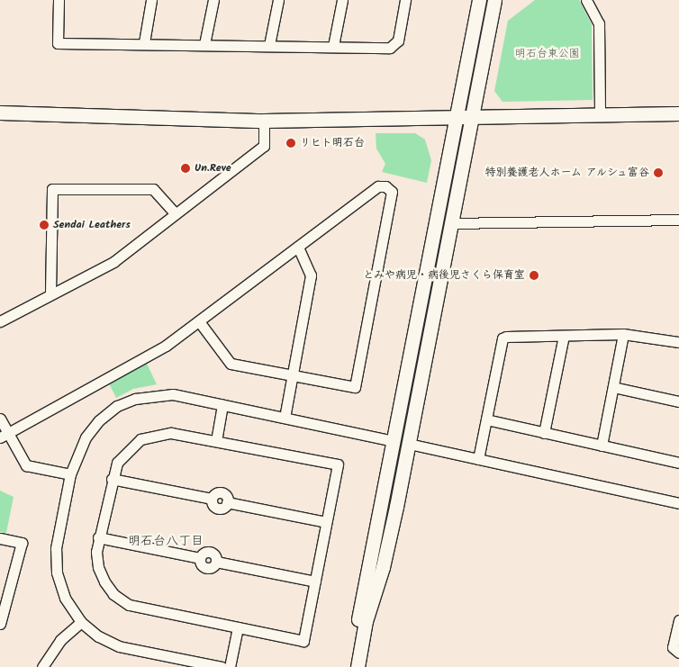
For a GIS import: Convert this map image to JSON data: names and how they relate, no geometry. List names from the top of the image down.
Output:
{
  "districts": ["明石台八丁目"],
  "parks": ["明石台東公園"],
  "places": [
    "リヒト明石台",
    "Un.Reve",
    "特別養護老人ホーム アルシュ富谷",
    "Sendai Leathers",
    "とみや病児・病後児さくら保育室"
  ]
}
